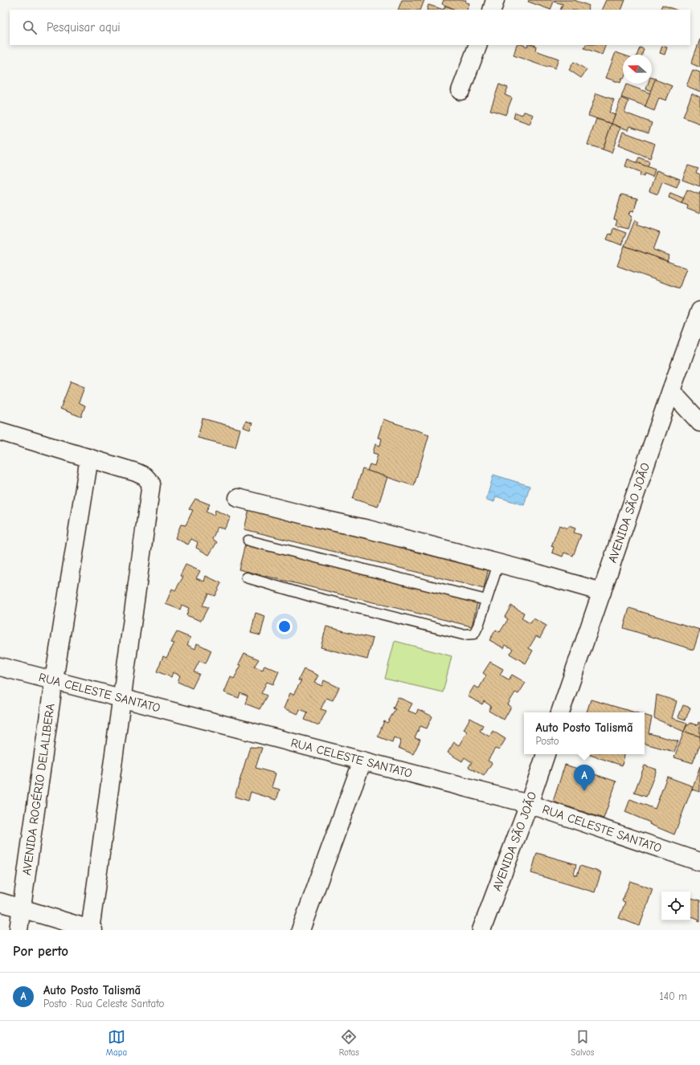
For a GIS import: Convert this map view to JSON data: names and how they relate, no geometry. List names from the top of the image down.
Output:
{
  "streets": {
    "street": ["AVENIDA SÃO JOÃO", "RUA CELESTE SANTATO", "AVENIDA ROGÉRIO DELALIBERA"]
  },
  "crossings": [
    ["AVENIDA SÃO JOÃO", "RUA CELESTE SANTATO"],
    ["RUA CELESTE SANTATO", "AVENIDA ROGÉRIO DELALIBERA"]
  ],
  "north": "left",
  "page": {
    "search": "Pesquisar aqui",
    "popup": ["Auto Posto Talismã", "Posto"],
    "pins": "A",
    "heading": "Por perto",
    "list": [
      {
        "mark": "A",
        "name": "Auto Posto Talismã",
        "note": "Posto · Rua Celeste Santato",
        "value": "140 m"
      }
    ],
    "nav": ["Mapa", "Rotas", "Salvos"]
  }
}
